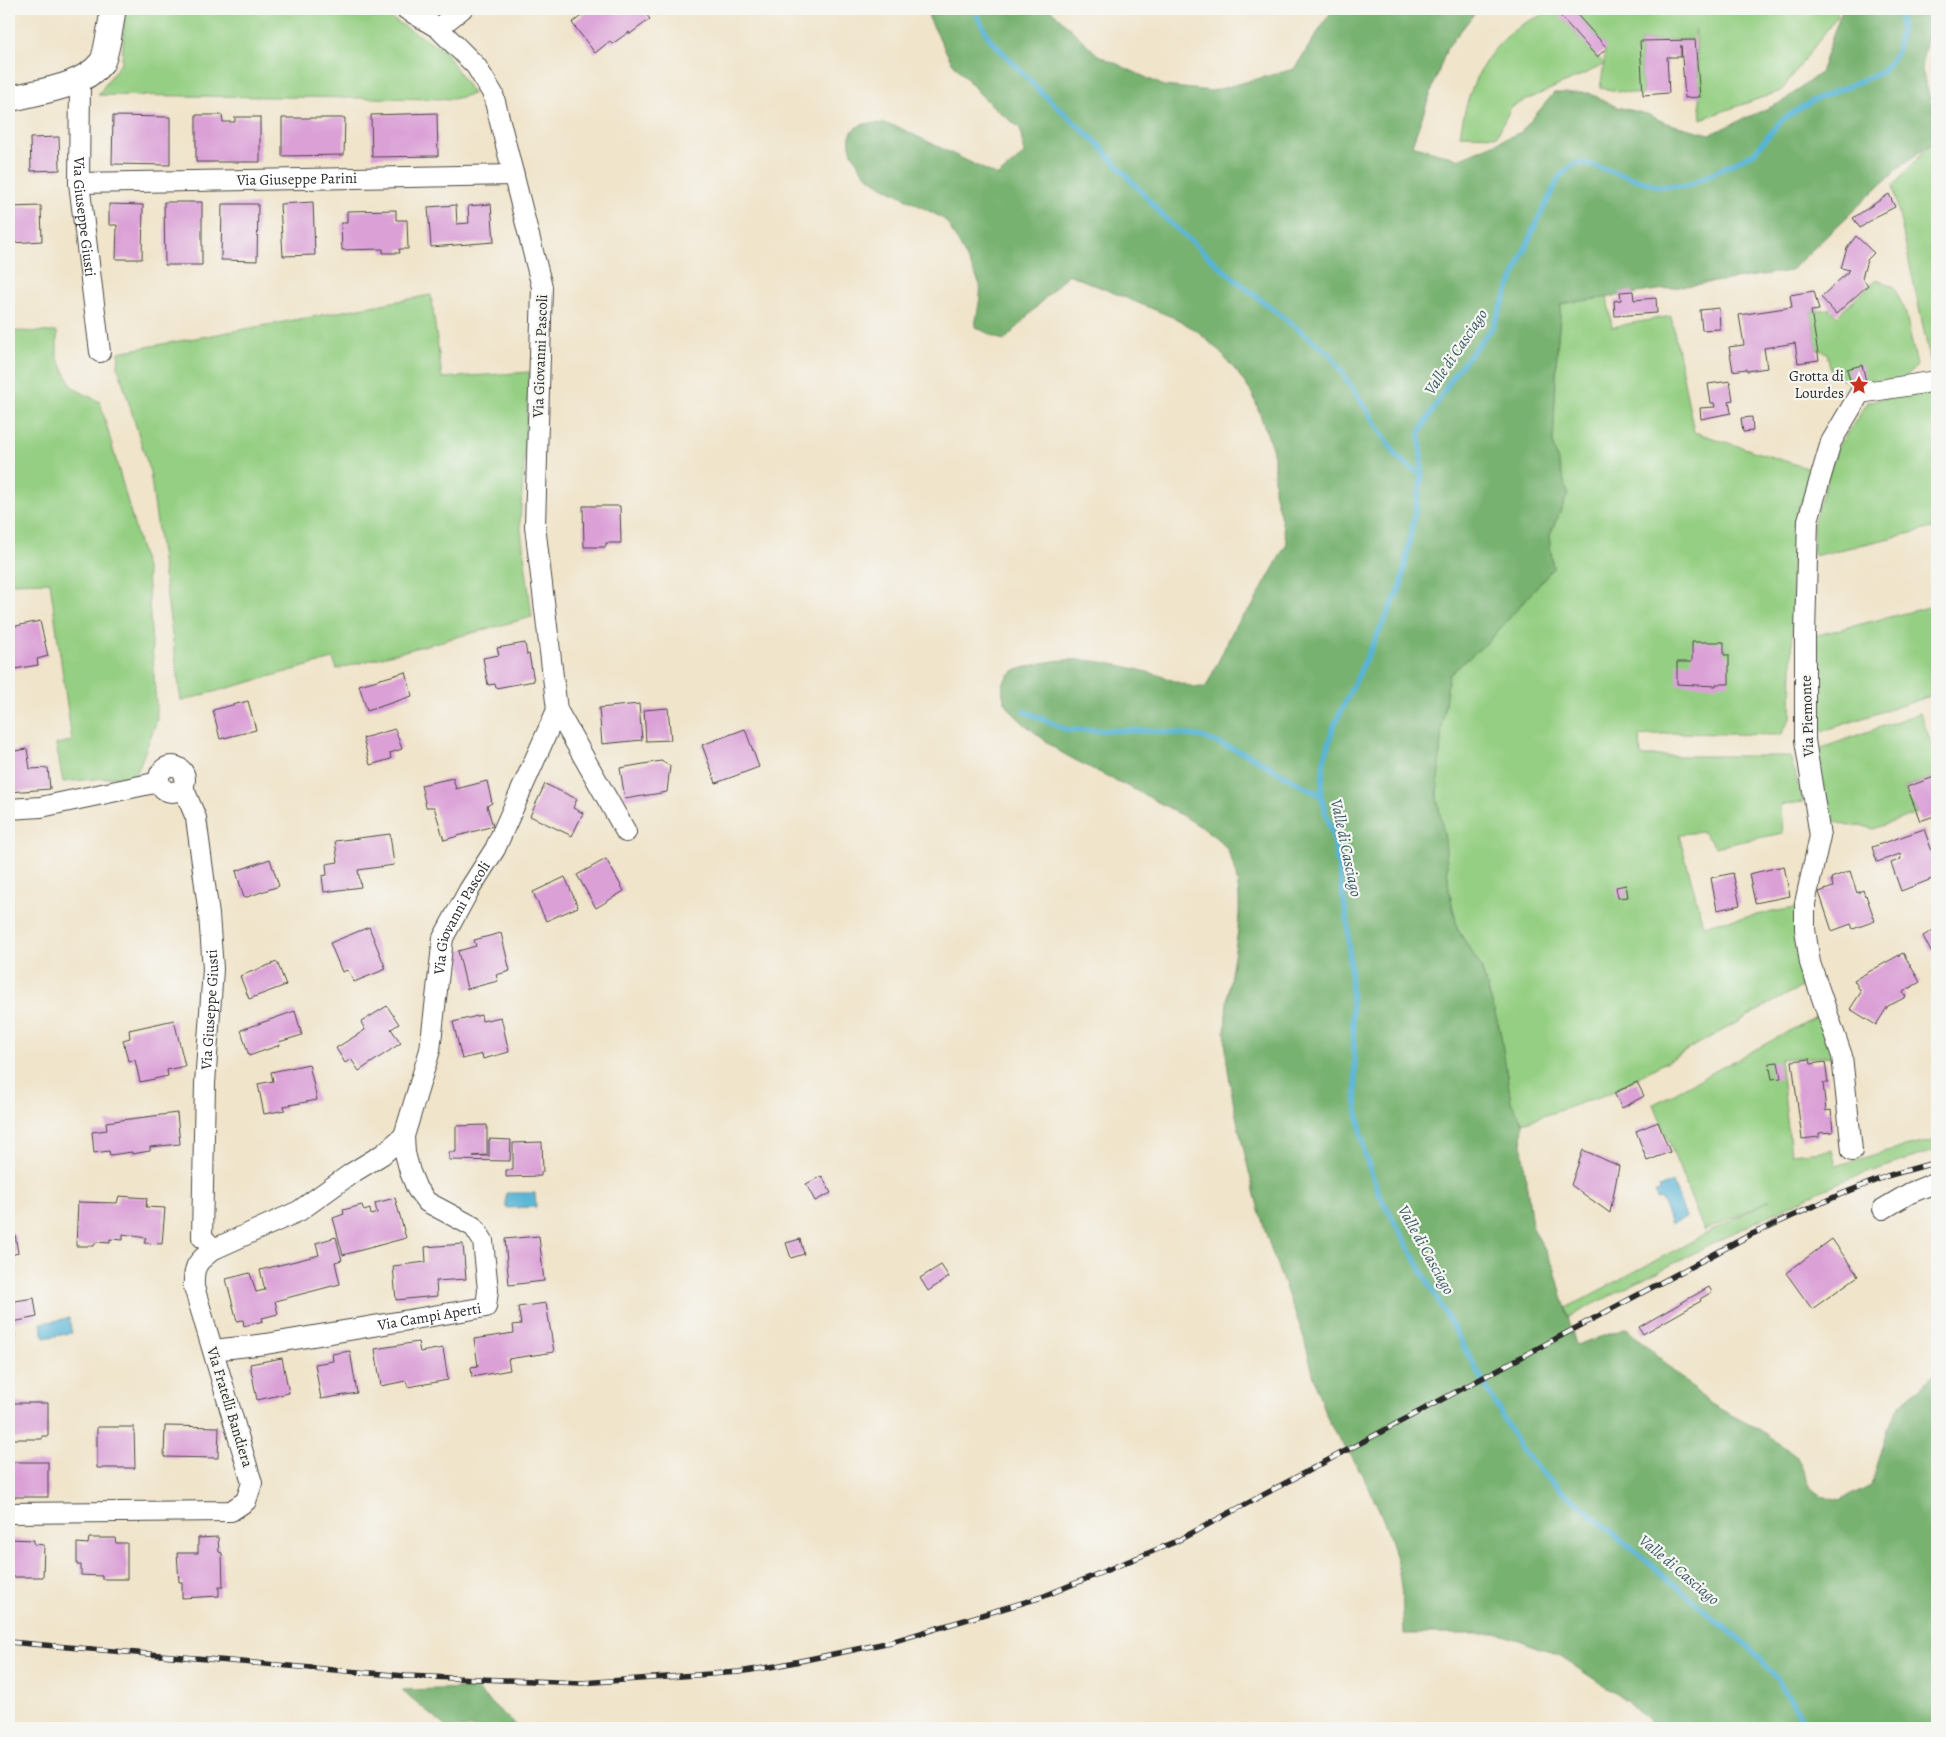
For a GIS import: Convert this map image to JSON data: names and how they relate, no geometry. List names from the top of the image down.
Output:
{
  "streets": {
    "street": [
      "Via Giuseppe Parini",
      "Via Giuseppe Giusti",
      "Via Giovanni Pascoli",
      "Via Piemonte",
      "Via Campi Aperti",
      "Via Fratelli Bandiera"
    ]
  },
  "crossings": [
    ["Via Giuseppe Parini", "Via Giuseppe Giusti"],
    ["Via Giuseppe Parini", "Via Giovanni Pascoli"],
    ["Via Giuseppe Giusti", "Via Fratelli Bandiera"],
    ["Via Giovanni Pascoli", "Via Campi Aperti"],
    ["Via Campi Aperti", "Via Fratelli Bandiera"]
  ],
  "water": ["Valle di Casciago"],
  "places": {
    "place": ["Grotta di Lourdes"]
  }
}
